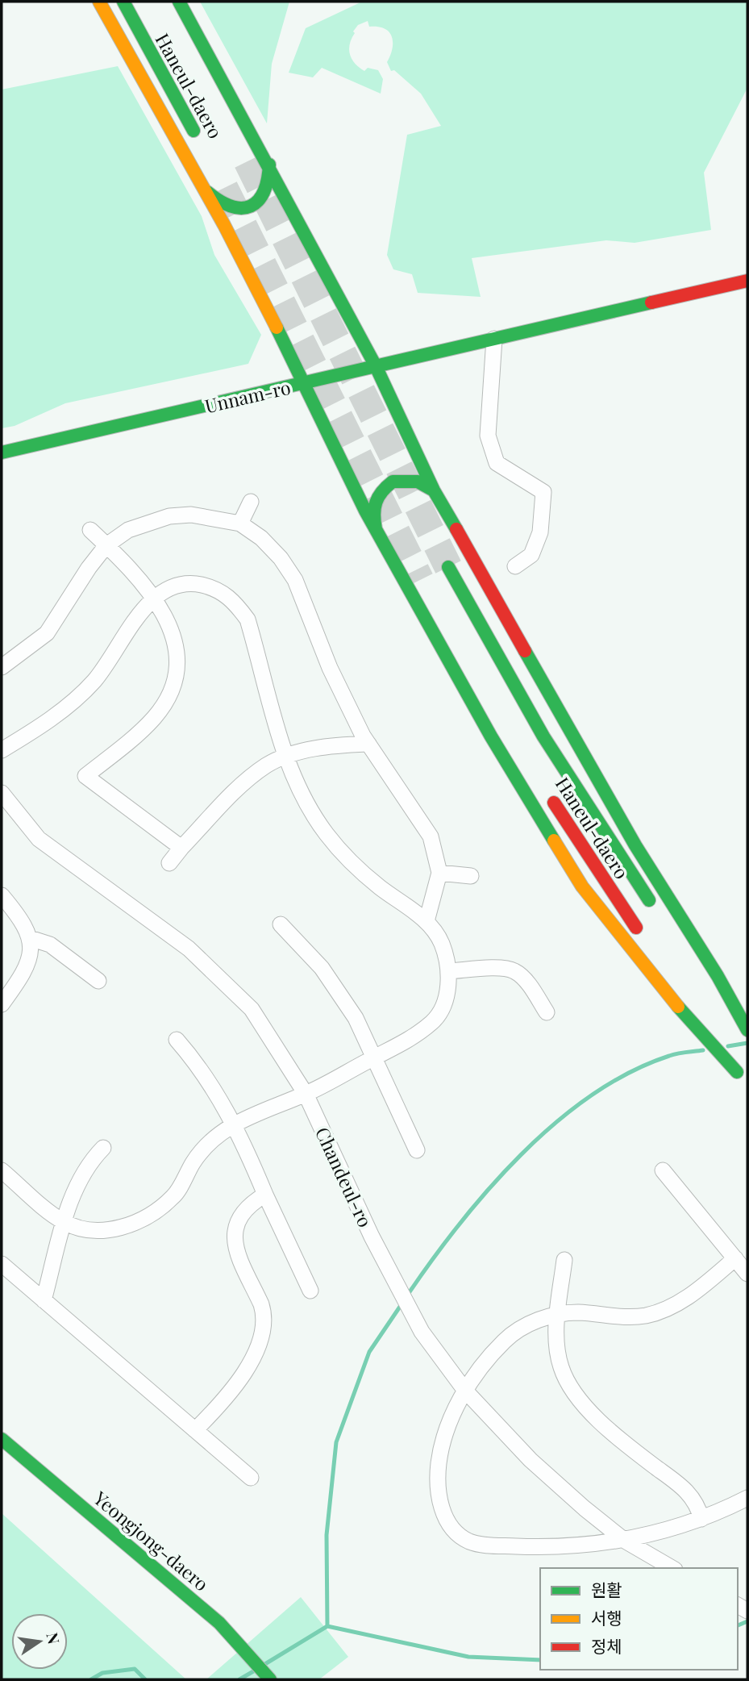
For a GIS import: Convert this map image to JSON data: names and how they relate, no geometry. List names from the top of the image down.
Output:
{
  "streets": {
    "main road": ["Haneul-daero", "Unnam-ro", "Yeongjong-daero"],
    "street": ["Chandeul-ro"]
  },
  "legend": ["원활", "서행", "정체"],
  "north": "right"
}
